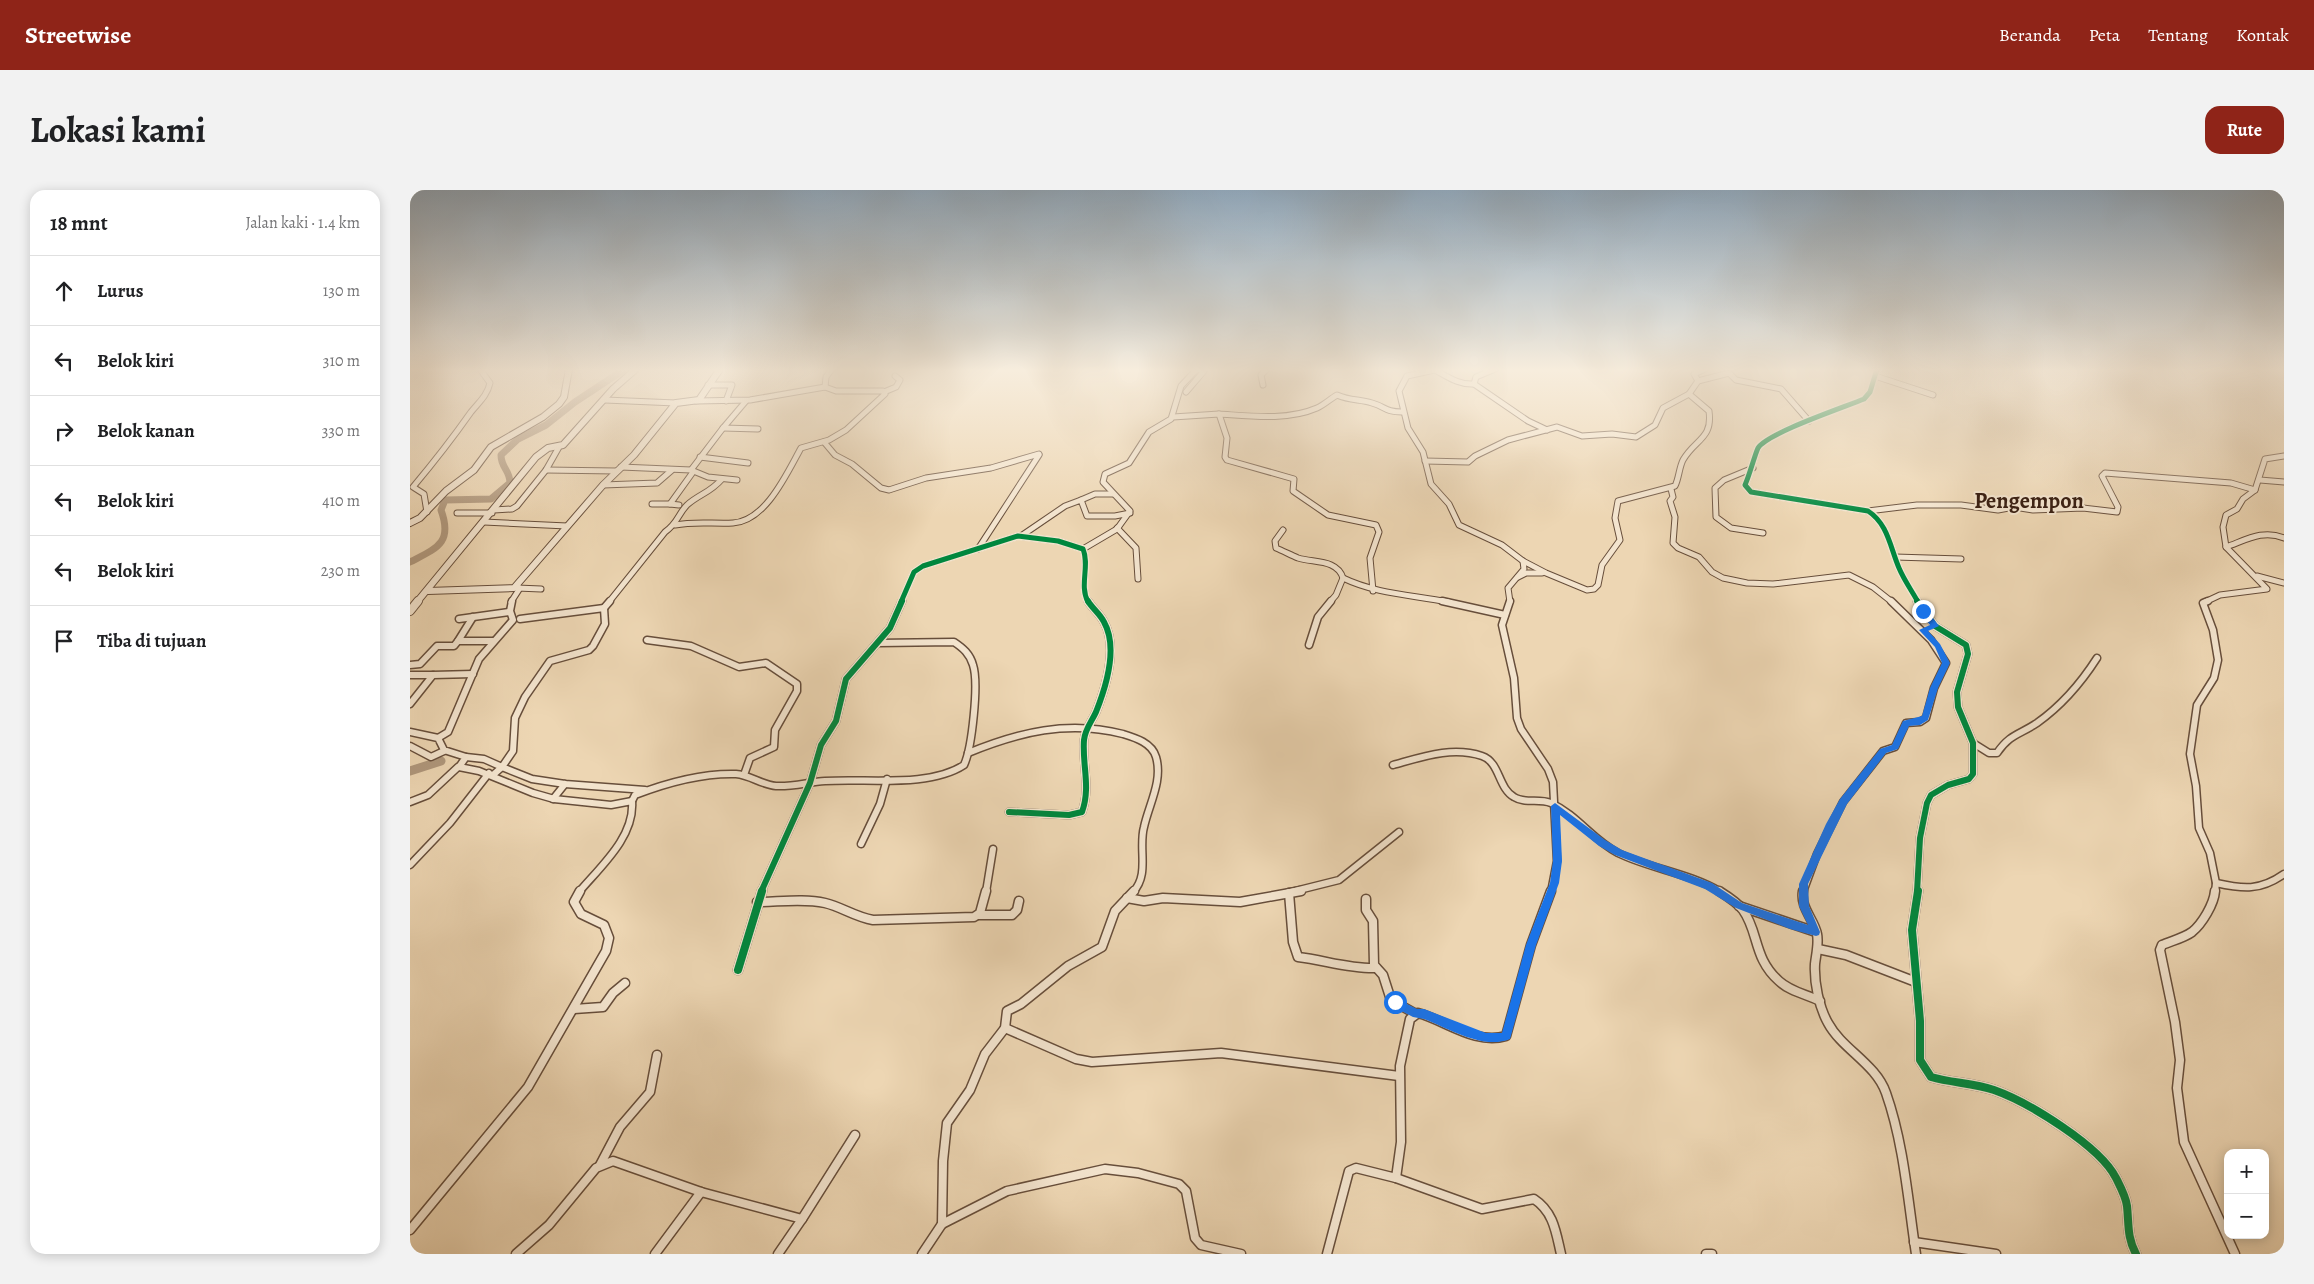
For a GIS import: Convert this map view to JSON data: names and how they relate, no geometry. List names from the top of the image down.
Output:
{
  "districts": ["Pengempon"],
  "page": {
    "header": "Streetwise",
    "nav": [
      "Beranda",
      "Peta",
      "Tentang",
      "Kontak"
    ],
    "title": "Lokasi kami",
    "buttons": "Rute",
    "heading": ["18 mnt", "Jalan kaki · 1.4 km"],
    "list": [
      ["Lurus", "130 m"],
      ["Belok kiri", "310 m"],
      ["Belok kanan", "330 m"],
      ["Belok kiri", "410 m"],
      ["Belok kiri", "230 m"],
      "Tiba di tujuan"
    ],
    "map_buttons": ["+", "−"]
  }
}
